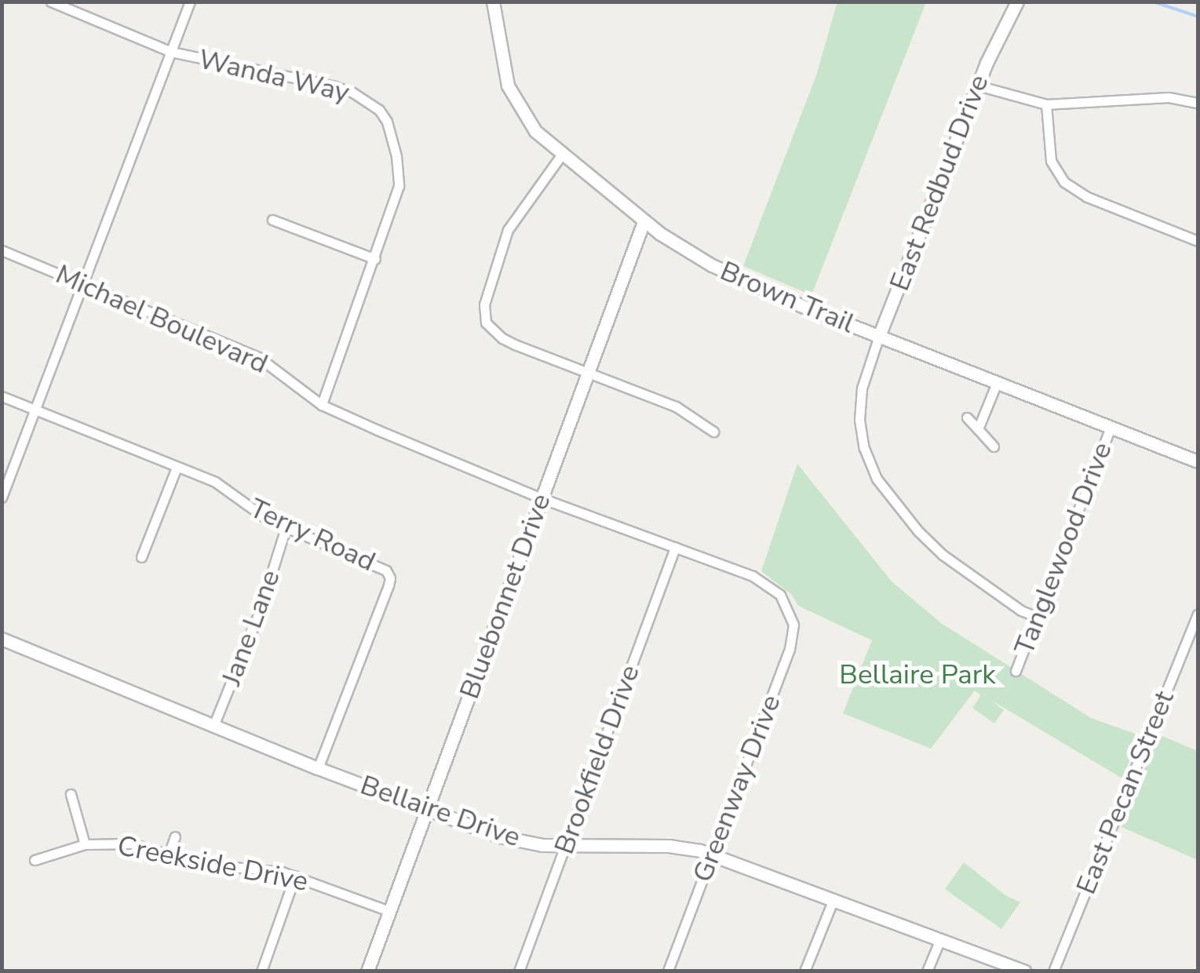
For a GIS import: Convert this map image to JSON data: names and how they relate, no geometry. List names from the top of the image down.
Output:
{
  "streets": {
    "street": [
      "Wanda Way",
      "East Redbud Drive",
      "Brown Trail",
      "Michael Boulevard",
      "Terry Road",
      "Tanglewood Drive",
      "Bluebonnet Drive",
      "Jane Lane",
      "Brookfield Drive",
      "Greenway Drive",
      "East Pecan Street",
      "Bellaire Drive",
      "Creekside Drive"
    ]
  },
  "crossings": [
    ["Wanda Way", "Michael Boulevard"],
    ["East Redbud Drive", "Brown Trail"],
    ["East Redbud Drive", "Tanglewood Drive"],
    ["Brown Trail", "Tanglewood Drive"],
    ["Brown Trail", "Bluebonnet Drive"],
    ["Michael Boulevard", "Bluebonnet Drive"],
    ["Michael Boulevard", "Brookfield Drive"],
    ["Michael Boulevard", "Greenway Drive"],
    ["Terry Road", "Jane Lane"],
    ["Terry Road", "Bellaire Drive"],
    ["Bluebonnet Drive", "Bellaire Drive"],
    ["Bluebonnet Drive", "Creekside Drive"],
    ["Jane Lane", "Bellaire Drive"],
    ["Brookfield Drive", "Bellaire Drive"],
    ["Greenway Drive", "Bellaire Drive"]
  ],
  "parks": ["Bellaire Park"]
}
